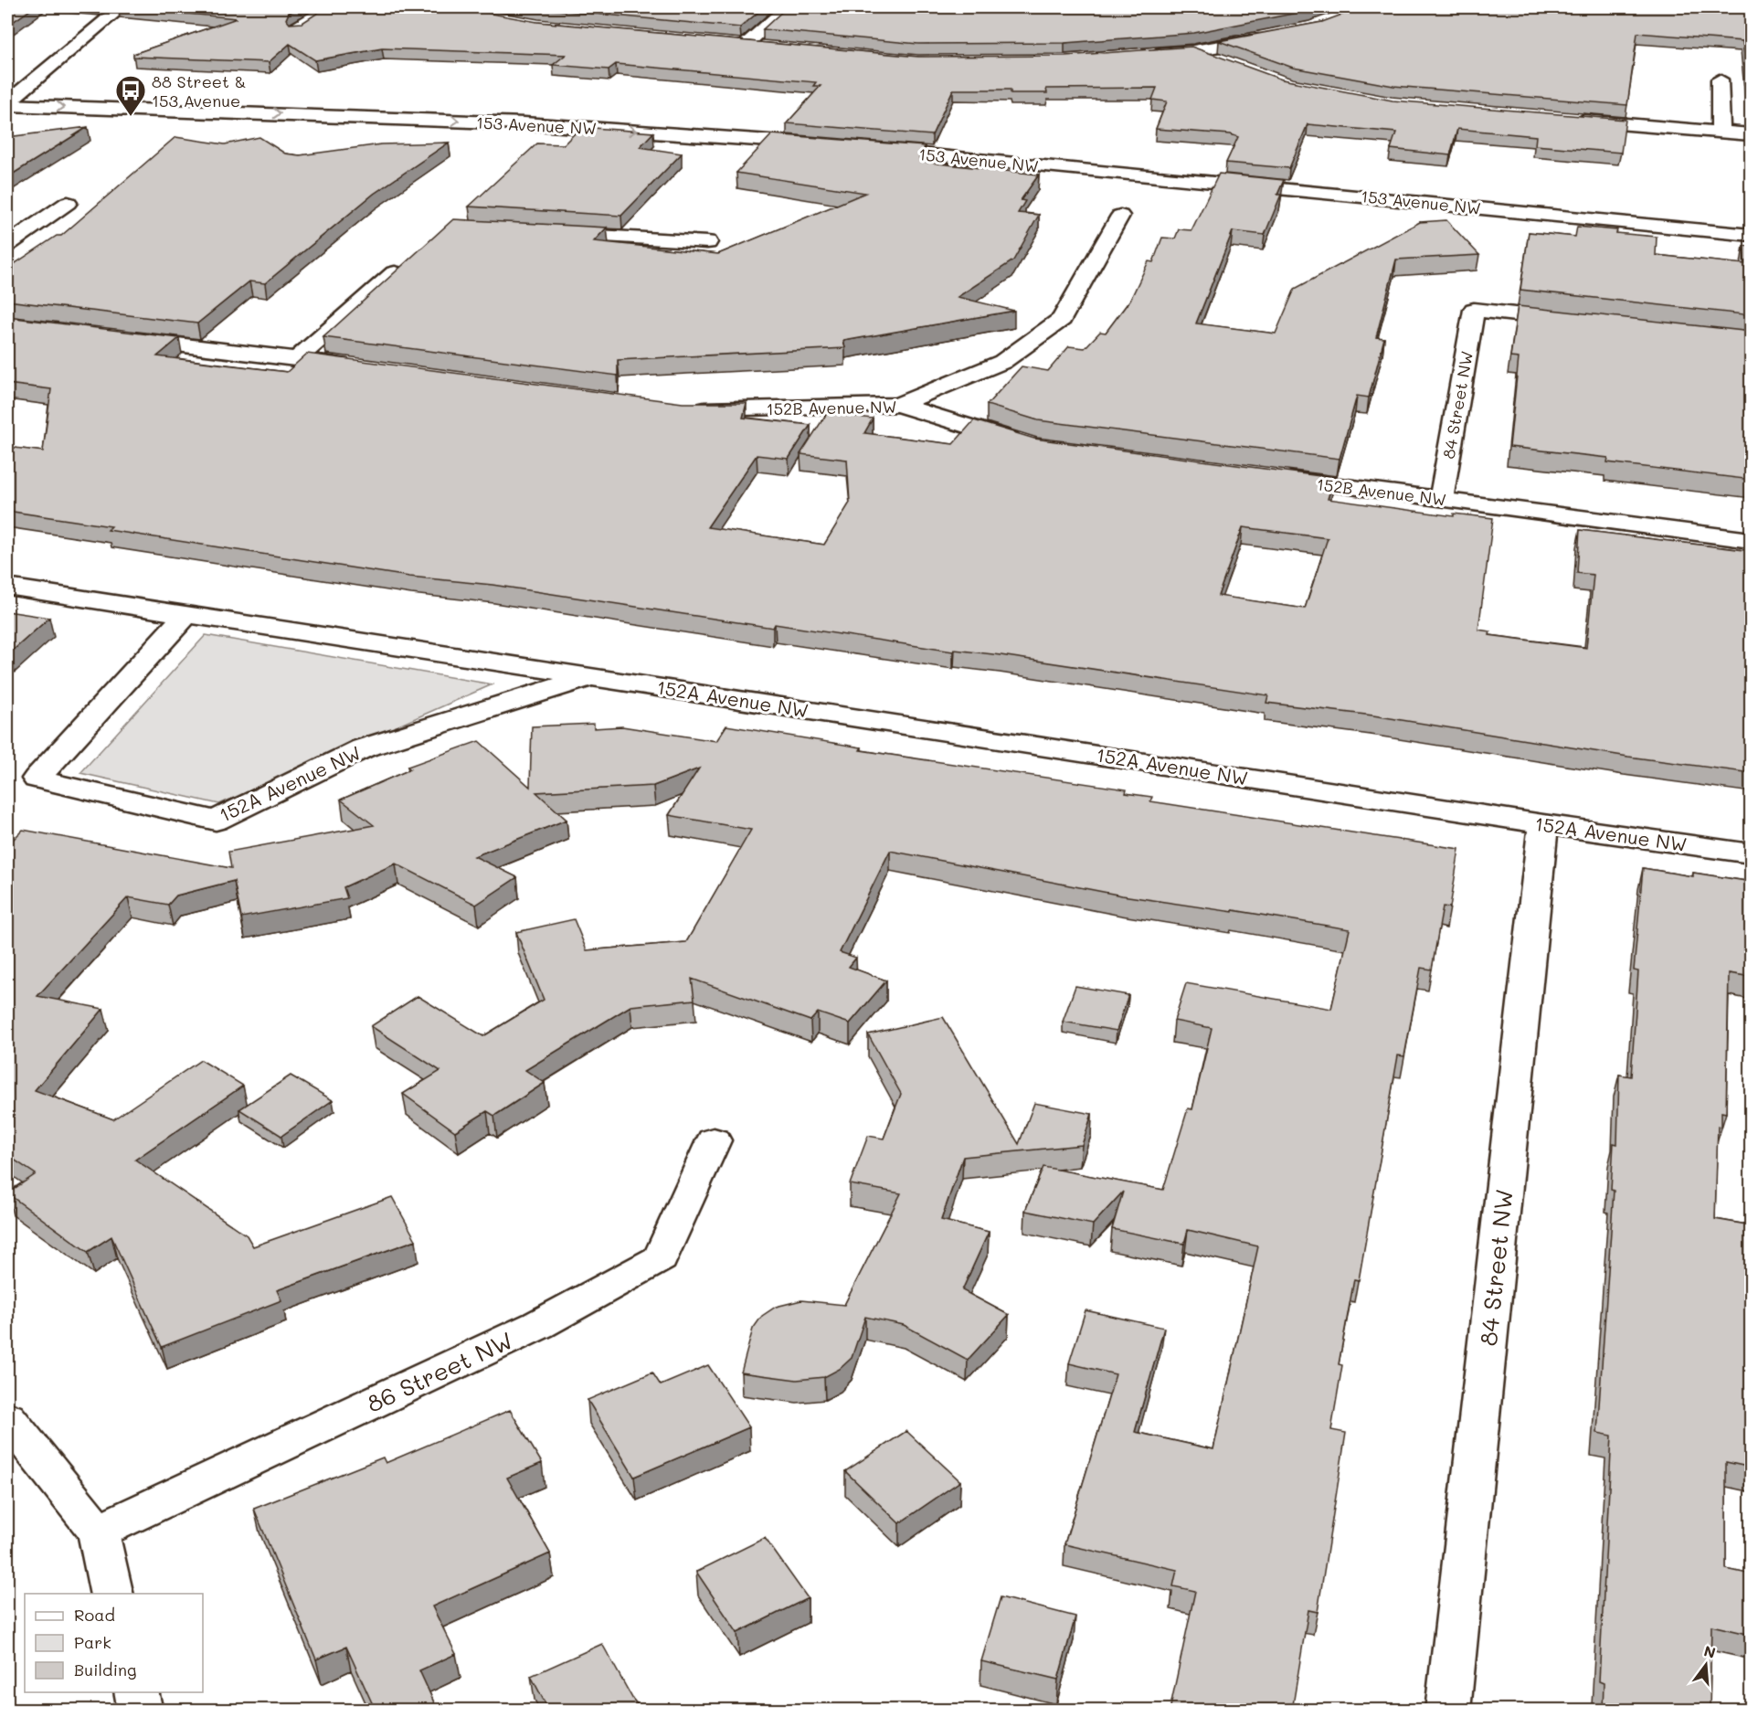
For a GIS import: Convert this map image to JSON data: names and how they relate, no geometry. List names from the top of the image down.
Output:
{
  "streets": {
    "street": [
      "153 Avenue NW",
      "84 Street NW",
      "152B Avenue NW",
      "152A Avenue NW",
      "86 Street NW"
    ]
  },
  "crossings": [
    ["84 Street NW", "152B Avenue NW"],
    ["84 Street NW", "152A Avenue NW"]
  ],
  "places": {
    "bus stop": ["88 Street & 153 Avenue"]
  },
  "legend": ["Road", "Park", "Building"],
  "north": "top"
}
